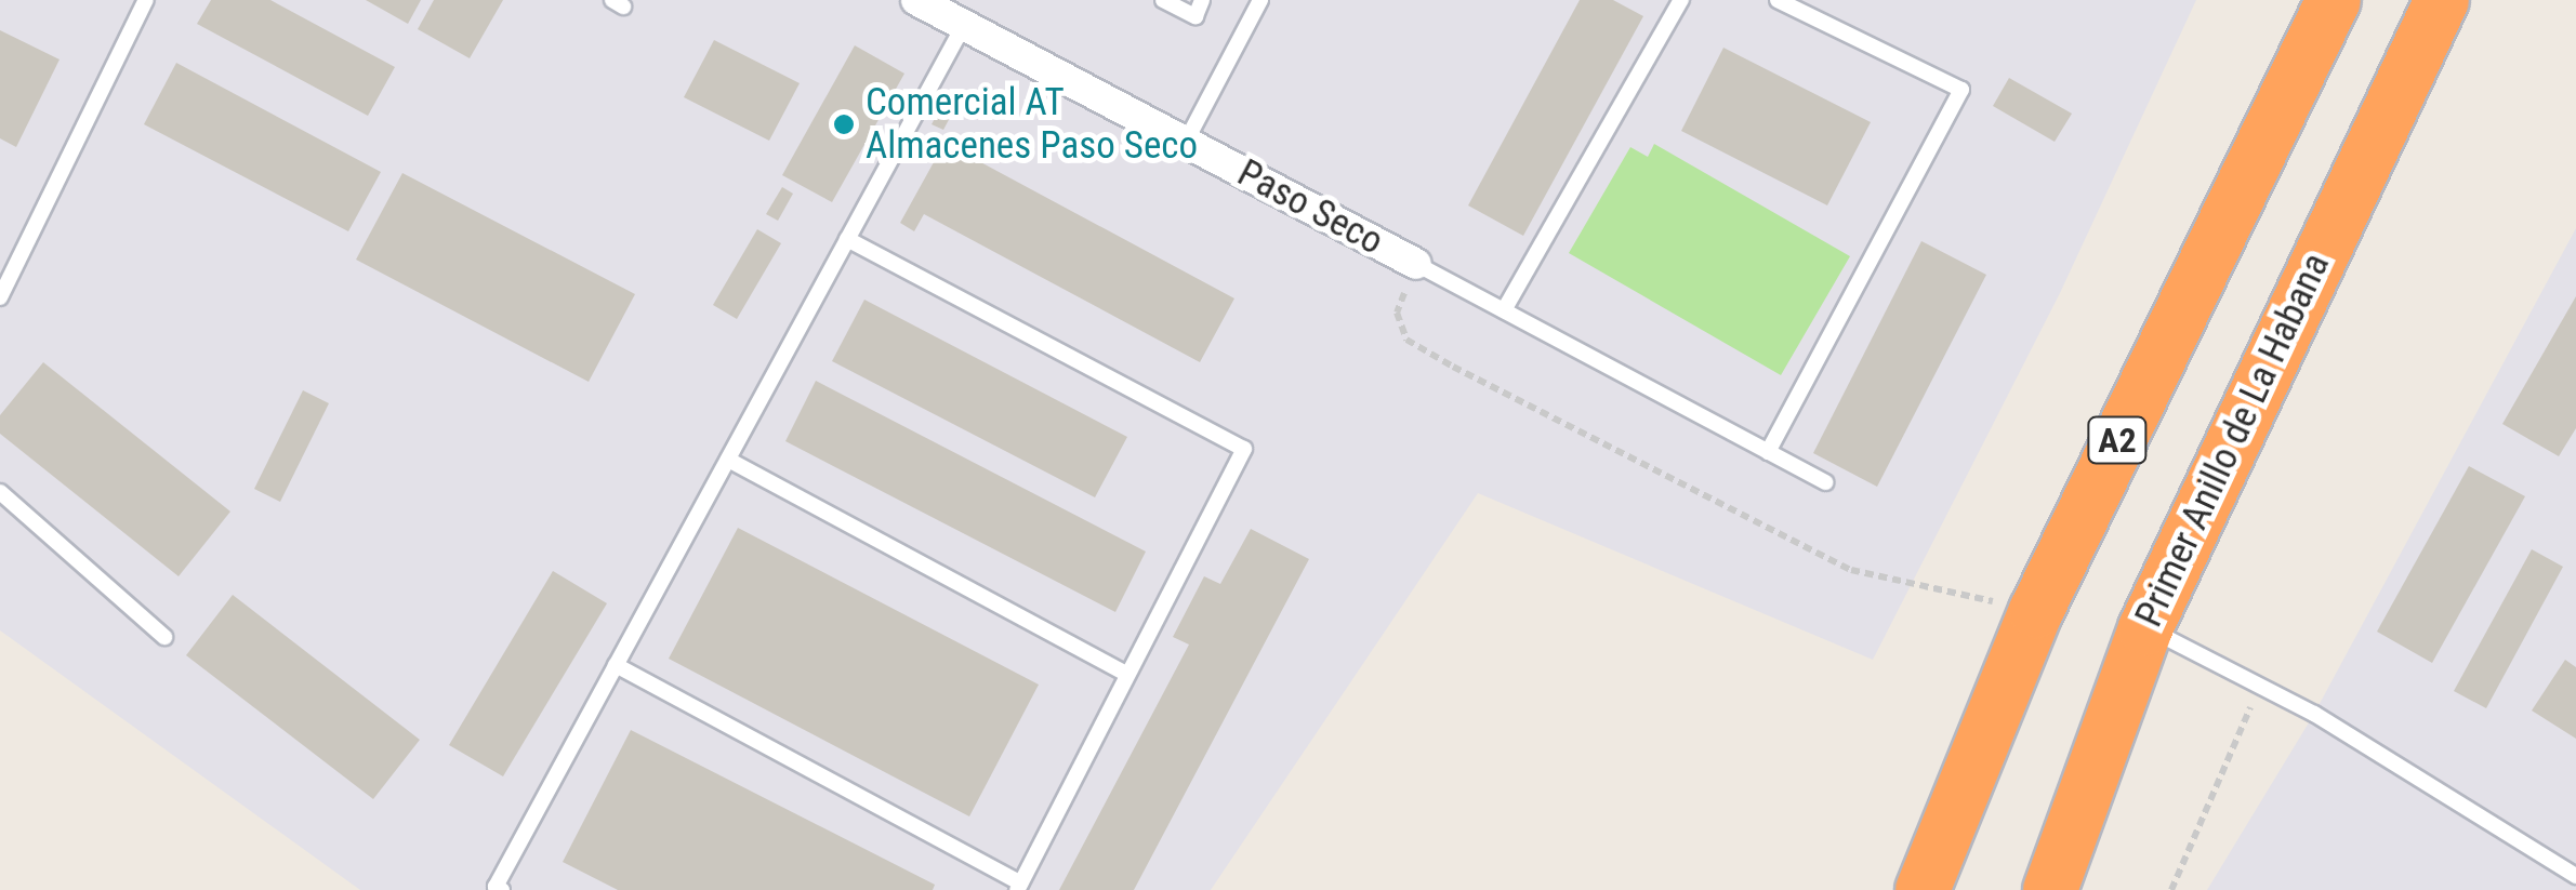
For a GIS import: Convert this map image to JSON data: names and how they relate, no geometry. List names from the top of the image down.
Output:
{
  "streets": {
    "highway": ["A2", "Primer Anillo de La Habana"],
    "street": ["Paso Seco"]
  },
  "places": ["Comercial AT Almacenes Paso Seco"]
}
